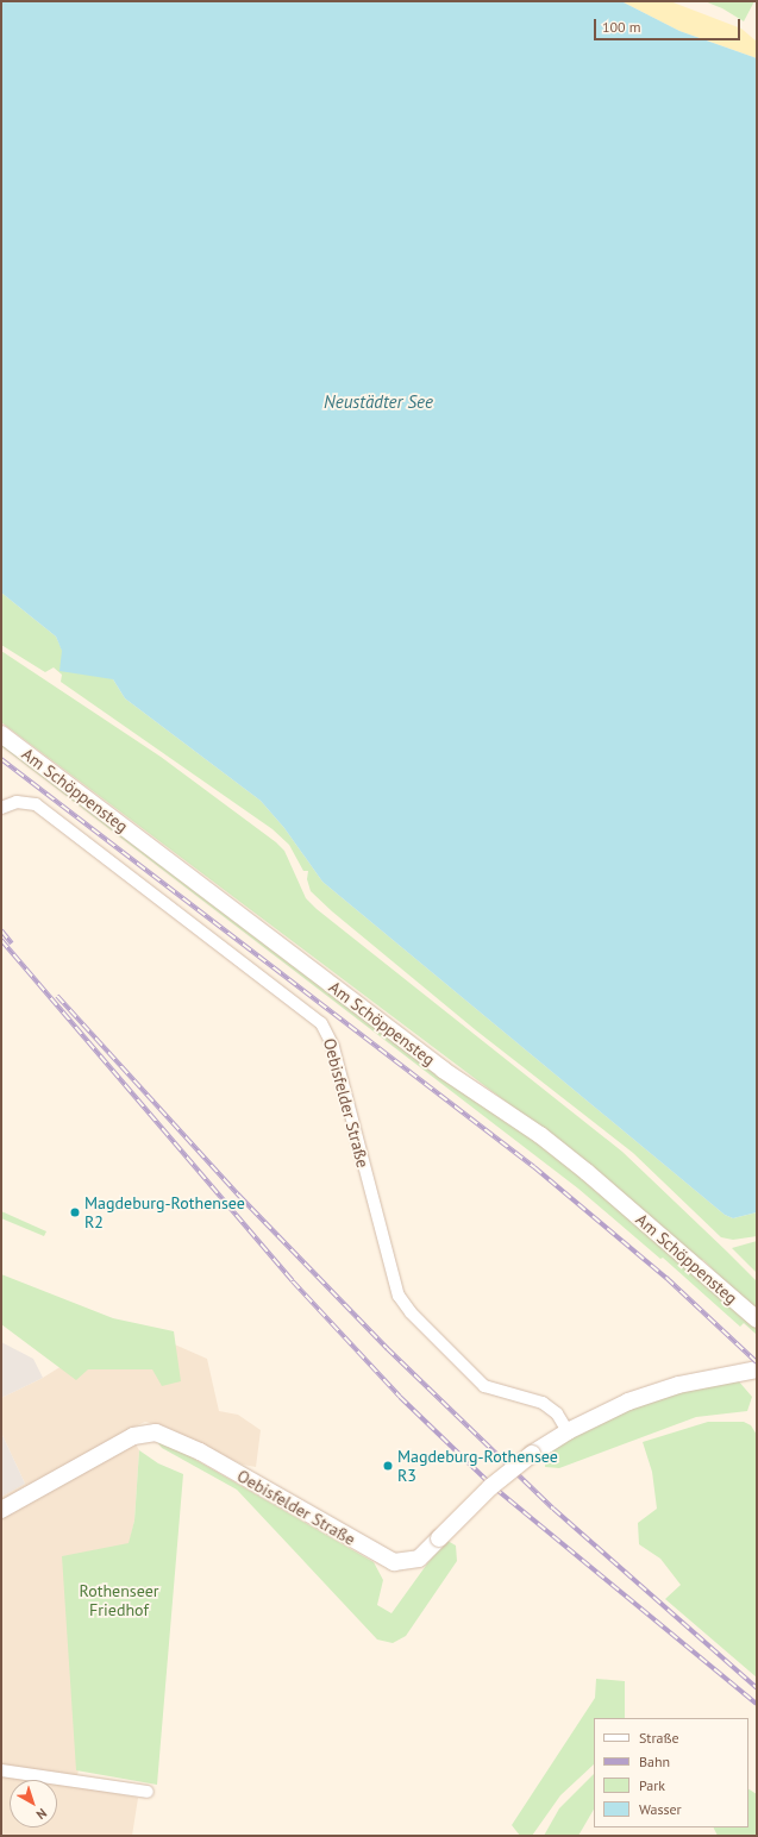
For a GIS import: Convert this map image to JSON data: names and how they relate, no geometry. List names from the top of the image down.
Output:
{
  "streets": {
    "street": ["Am Schöppensteg", "Oebisfelder Straße"]
  },
  "water": ["Neustädter See"],
  "parks": ["Rothenseer Friedhof"],
  "places": ["Magdeburg-Rothensee R2", "Magdeburg-Rothensee R3"],
  "legend": [
    "Straße",
    "Bahn",
    "Park",
    "Wasser"
  ],
  "scale_bar": "100 m",
  "north": "bottom right"
}
